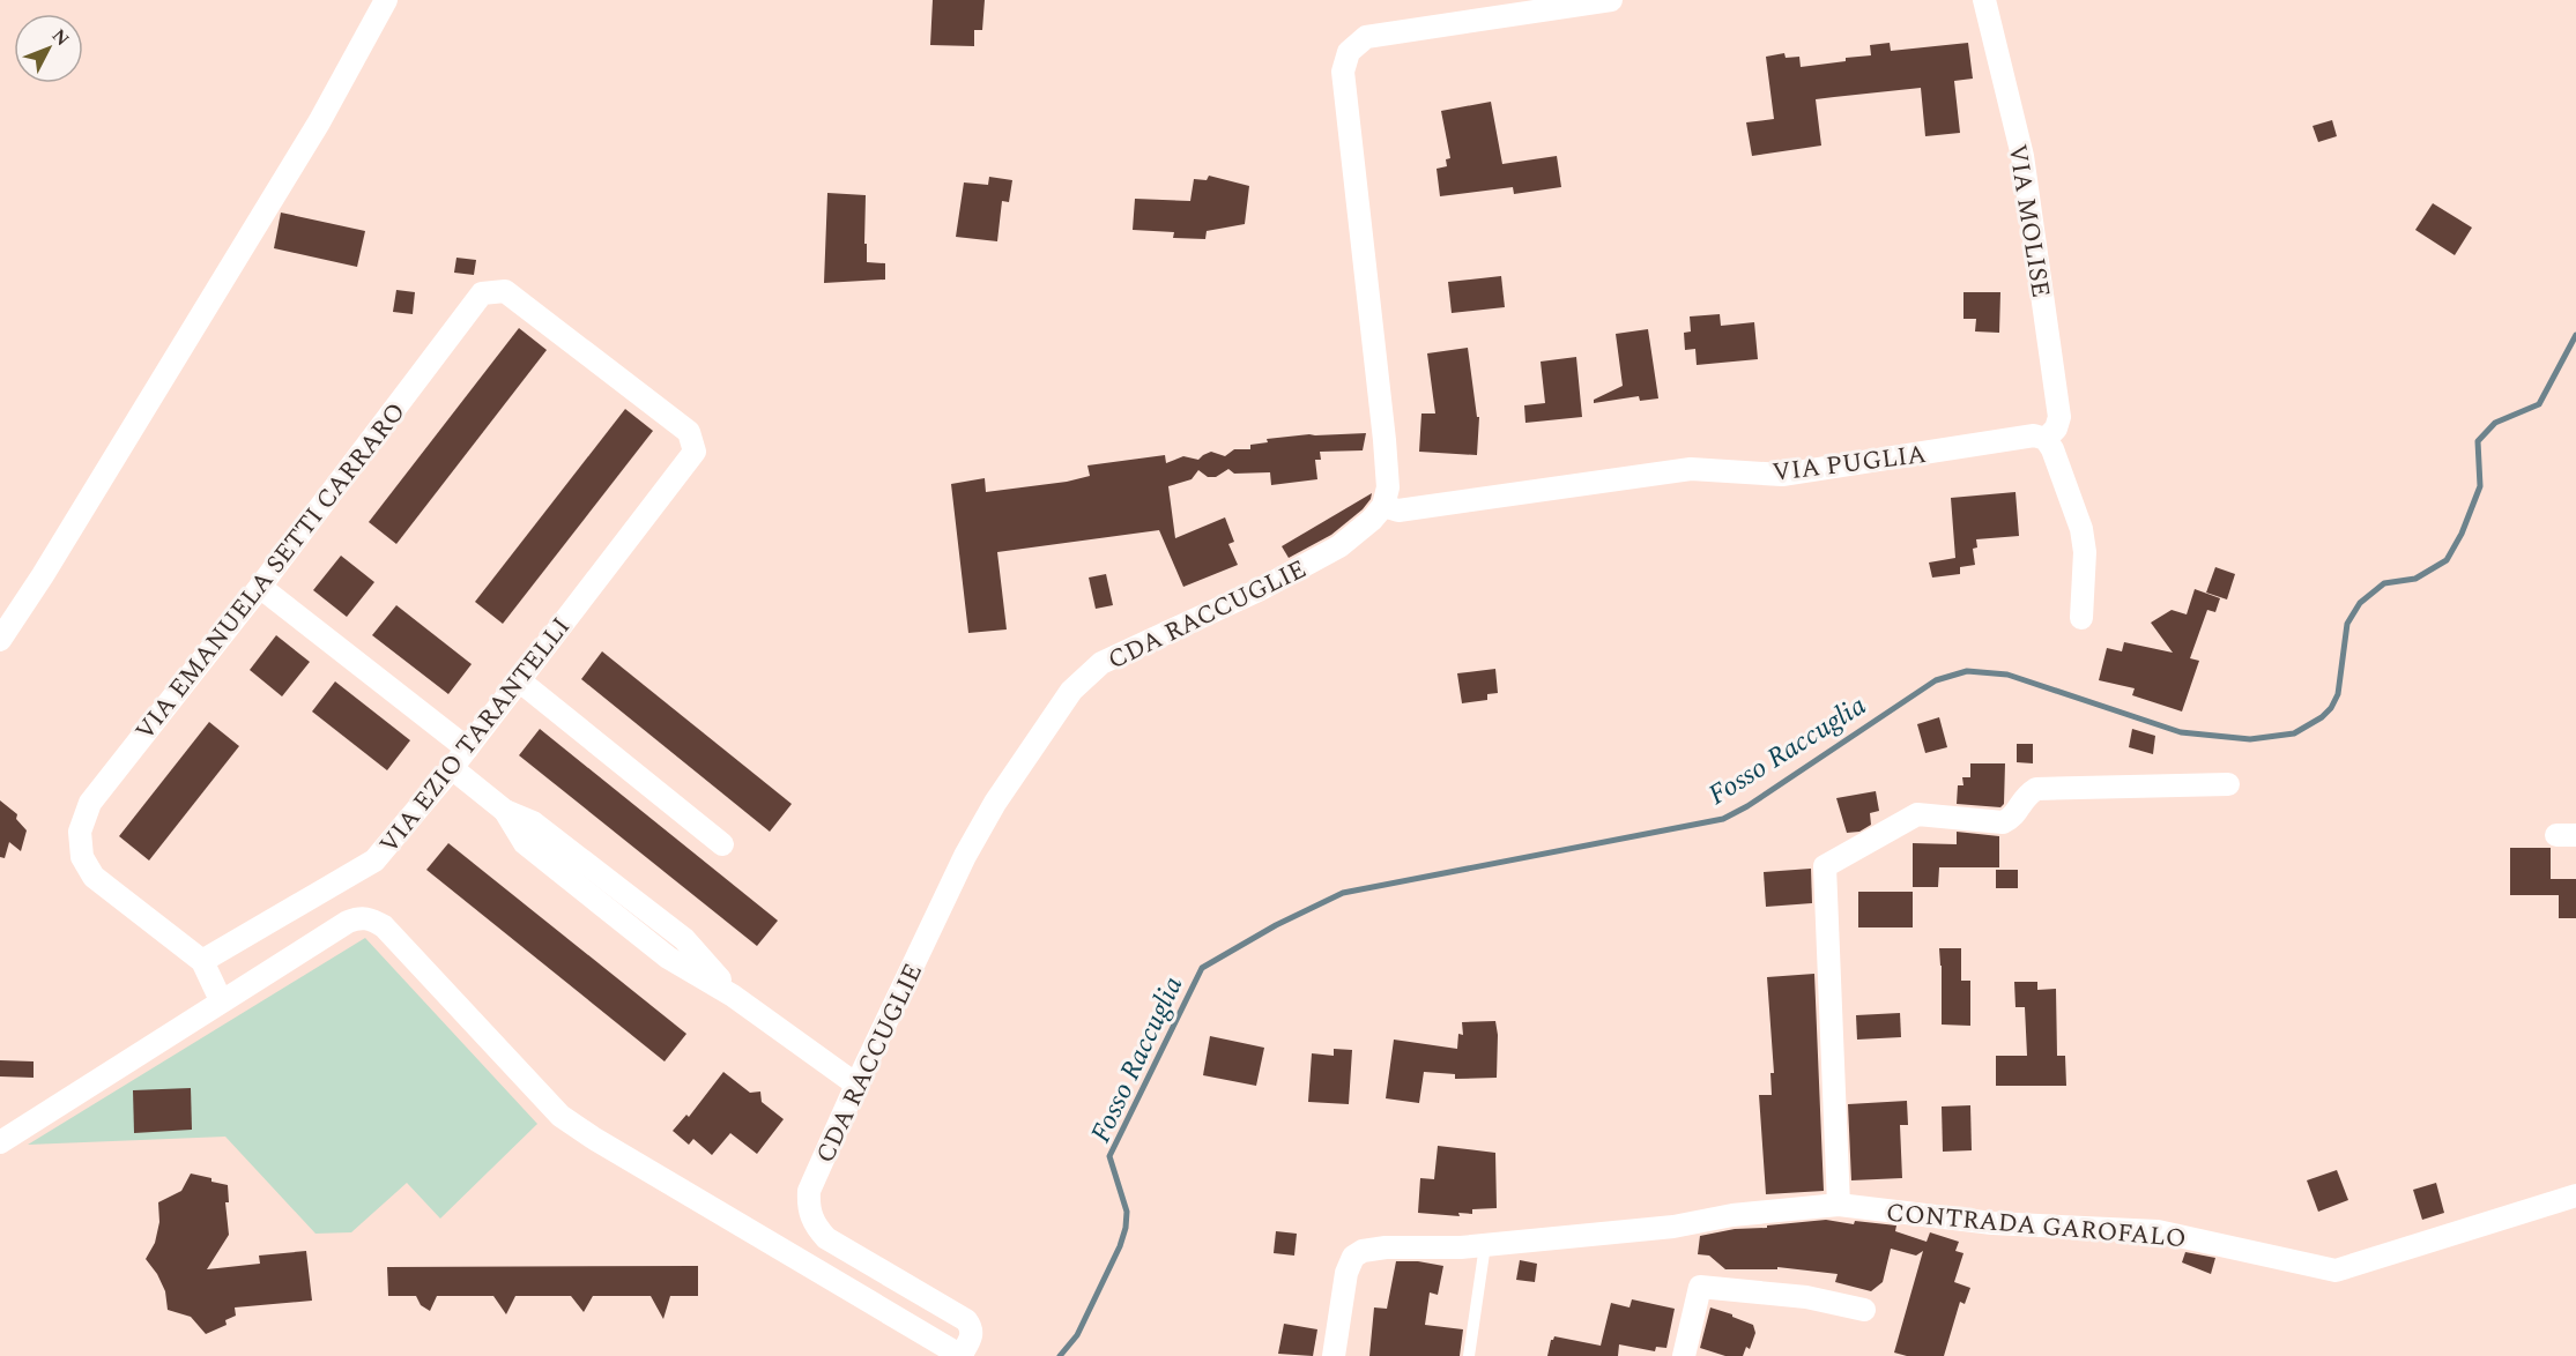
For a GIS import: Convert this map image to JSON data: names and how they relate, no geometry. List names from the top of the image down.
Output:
{
  "streets": {
    "street": [
      "VIA MOLISE",
      "VIA PUGLIA",
      "VIA EMANUELA SETTI CARRARO",
      "CDA RACCUGLIE",
      "VIA EZIO TARANTELLI",
      "CONTRADA GAROFALO"
    ]
  },
  "crossings": [
    ["VIA MOLISE", "VIA PUGLIA"],
    ["VIA PUGLIA", "CDA RACCUGLIE"],
    ["VIA EMANUELA SETTI CARRARO", "VIA EZIO TARANTELLI"]
  ],
  "water": ["Fosso Raccuglia"],
  "north": "top right"
}
